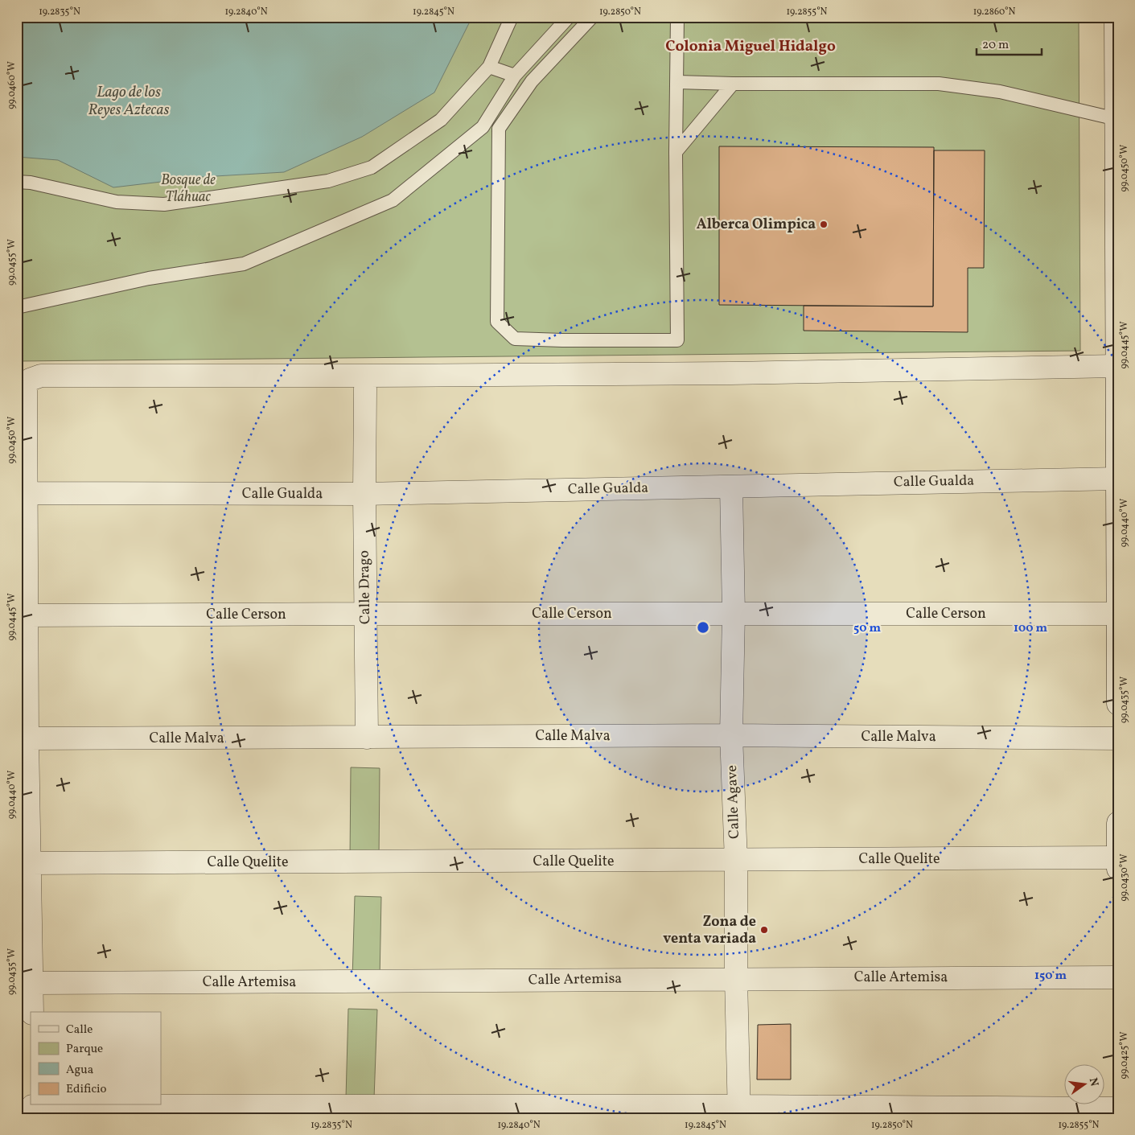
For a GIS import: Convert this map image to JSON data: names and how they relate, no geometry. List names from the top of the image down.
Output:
{
  "streets": {
    "street": [
      "Calle Gualda",
      "Calle Drago",
      "Calle Cerson",
      "Calle Malva",
      "Calle Agave",
      "Calle Quelite",
      "Calle Artemisa"
    ]
  },
  "crossings": [
    ["Calle Gualda", "Calle Drago"],
    ["Calle Gualda", "Calle Agave"],
    ["Calle Drago", "Calle Cerson"],
    ["Calle Drago", "Calle Malva"],
    ["Calle Cerson", "Calle Agave"],
    ["Calle Malva", "Calle Agave"],
    ["Calle Agave", "Calle Quelite"],
    ["Calle Agave", "Calle Artemisa"]
  ],
  "districts": ["Colonia Miguel Hidalgo"],
  "water": ["Lago de los Reyes Aztecas"],
  "parks": ["Bosque de Tláhuac"],
  "places": ["Alberca Olimpica", "Zona de venta variada"],
  "legend": [
    "Calle",
    "Parque",
    "Agua",
    "Edificio"
  ],
  "scale_bar": "20 m",
  "north": "right",
  "coordinates": [
    "19.2835°N",
    "19.2840°N",
    "19.2845°N",
    "19.2850°N",
    "19.2855°N",
    "19.2860°N",
    "99.0460°W",
    "99.0450°W",
    "99.0455°W",
    "99.0445°W",
    "99.0440°W",
    "99.0435°W",
    "99.0430°W",
    "99.0425°W"
  ],
  "rings": ["50 m", "100 m", "150 m"]
}
